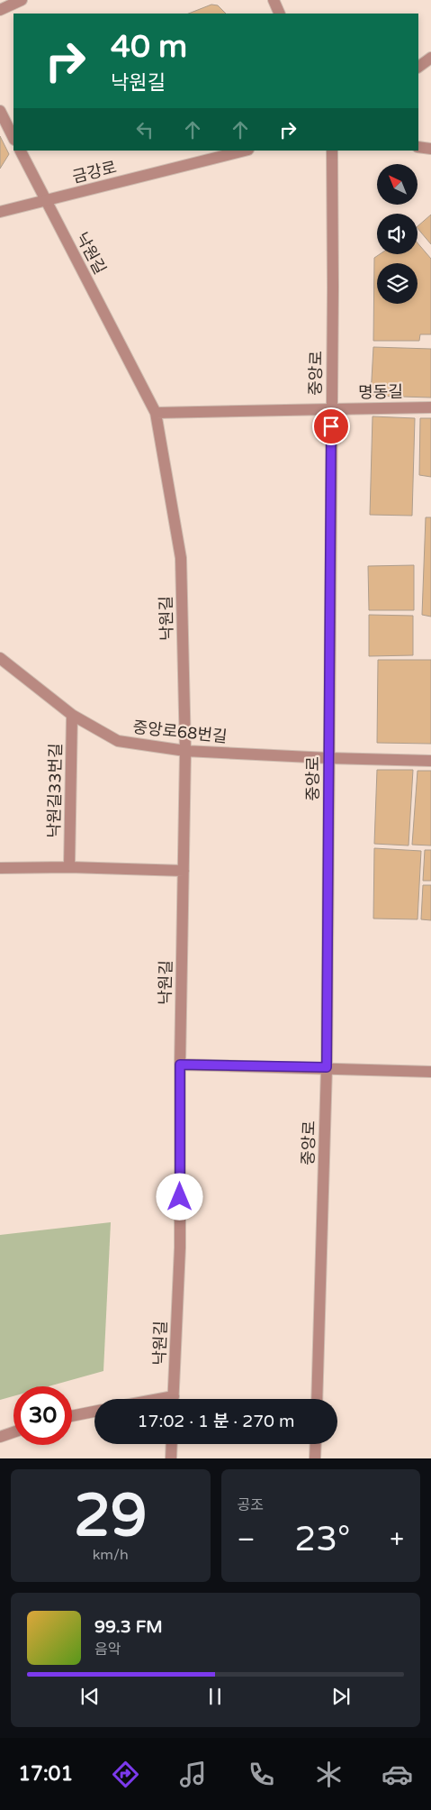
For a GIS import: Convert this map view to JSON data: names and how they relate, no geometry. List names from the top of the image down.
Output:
{
  "streets": {
    "street": [
      "금강로",
      "낙원길",
      "중앙로",
      "명동길",
      "중앙로68번길",
      "낙원길33번길"
    ]
  },
  "crossings": [
    ["금강로", "낙원길"],
    ["낙원길", "명동길"],
    ["낙원길", "중앙로68번길"],
    ["중앙로", "명동길"],
    ["중앙로", "중앙로68번길"],
    ["중앙로68번길", "낙원길33번길"]
  ],
  "north": "top left",
  "page": {
    "turn": ["40 m", "낙원길"],
    "limit": "30",
    "trip": "17:02 · 1 분 · 270 m",
    "tile": [
      ["29", "km/h"],
      "공조"
    ],
    "heat": ["−", "23°", "+"],
    "song": ["99.3 FM", "음악"],
    "tabs": "17:01"
  }
}
